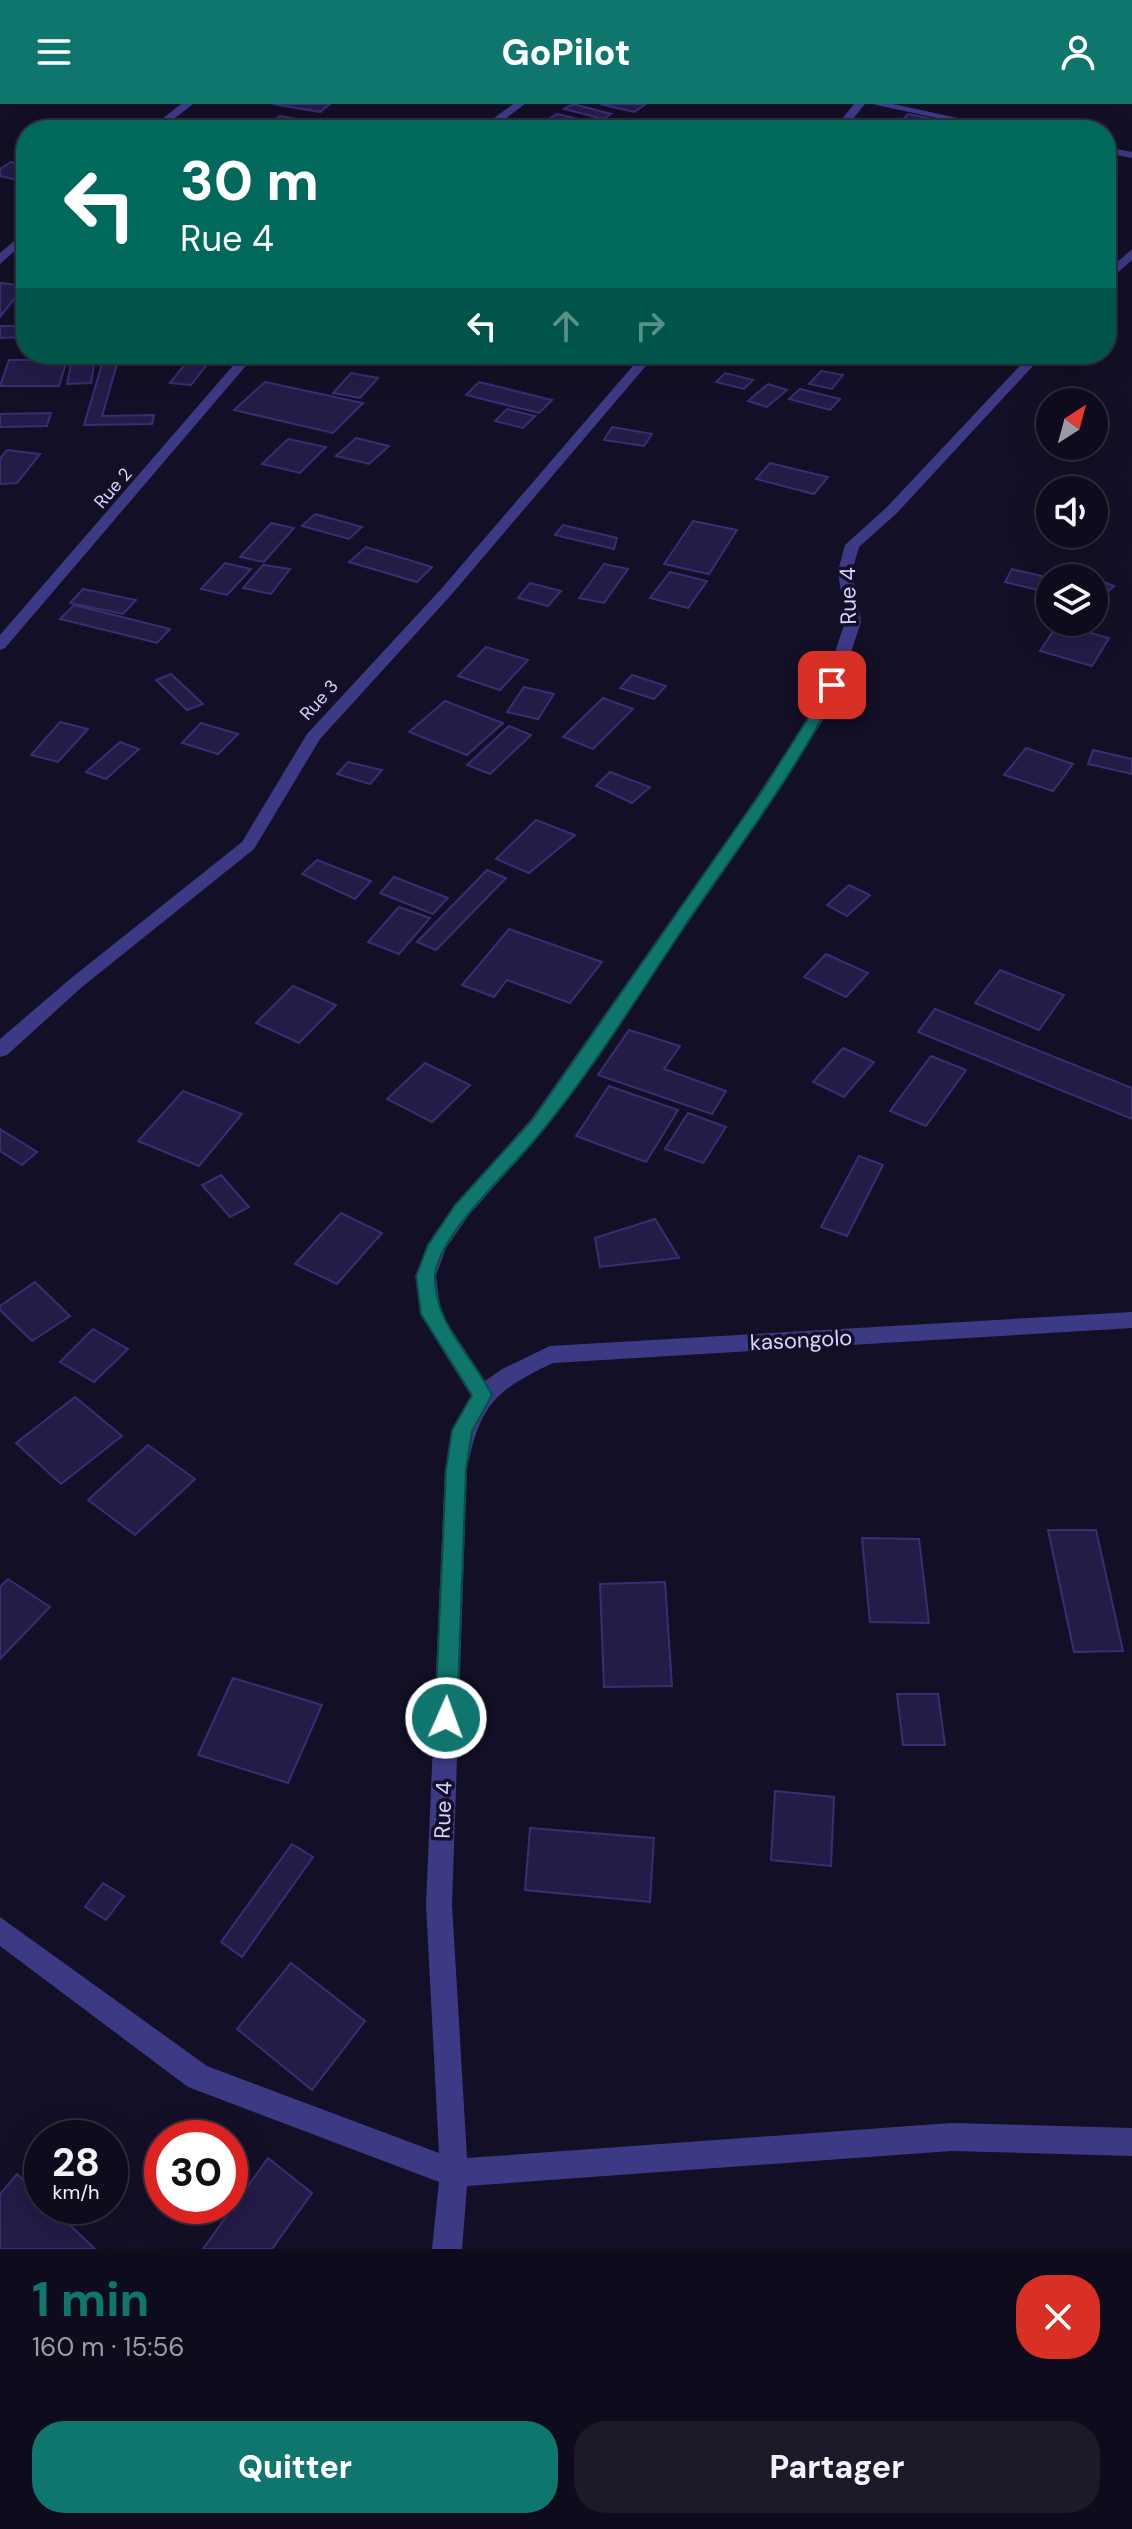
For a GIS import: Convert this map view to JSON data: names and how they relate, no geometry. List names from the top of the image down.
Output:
{
  "streets": {
    "street": [
      "Rue 2",
      "Rue 4",
      "Rue 3",
      "kasongolo"
    ]
  },
  "crossings": [
    ["Rue 4", "kasongolo"]
  ],
  "north": "top right",
  "page": {
    "header": "GoPilot",
    "turn": ["30 m", "Rue 4"],
    "speed": "28 km/h",
    "limit": "30",
    "heading": ["1 min", "160 m · 15:56"],
    "buttons": ["Quitter", "Partager"]
  }
}
